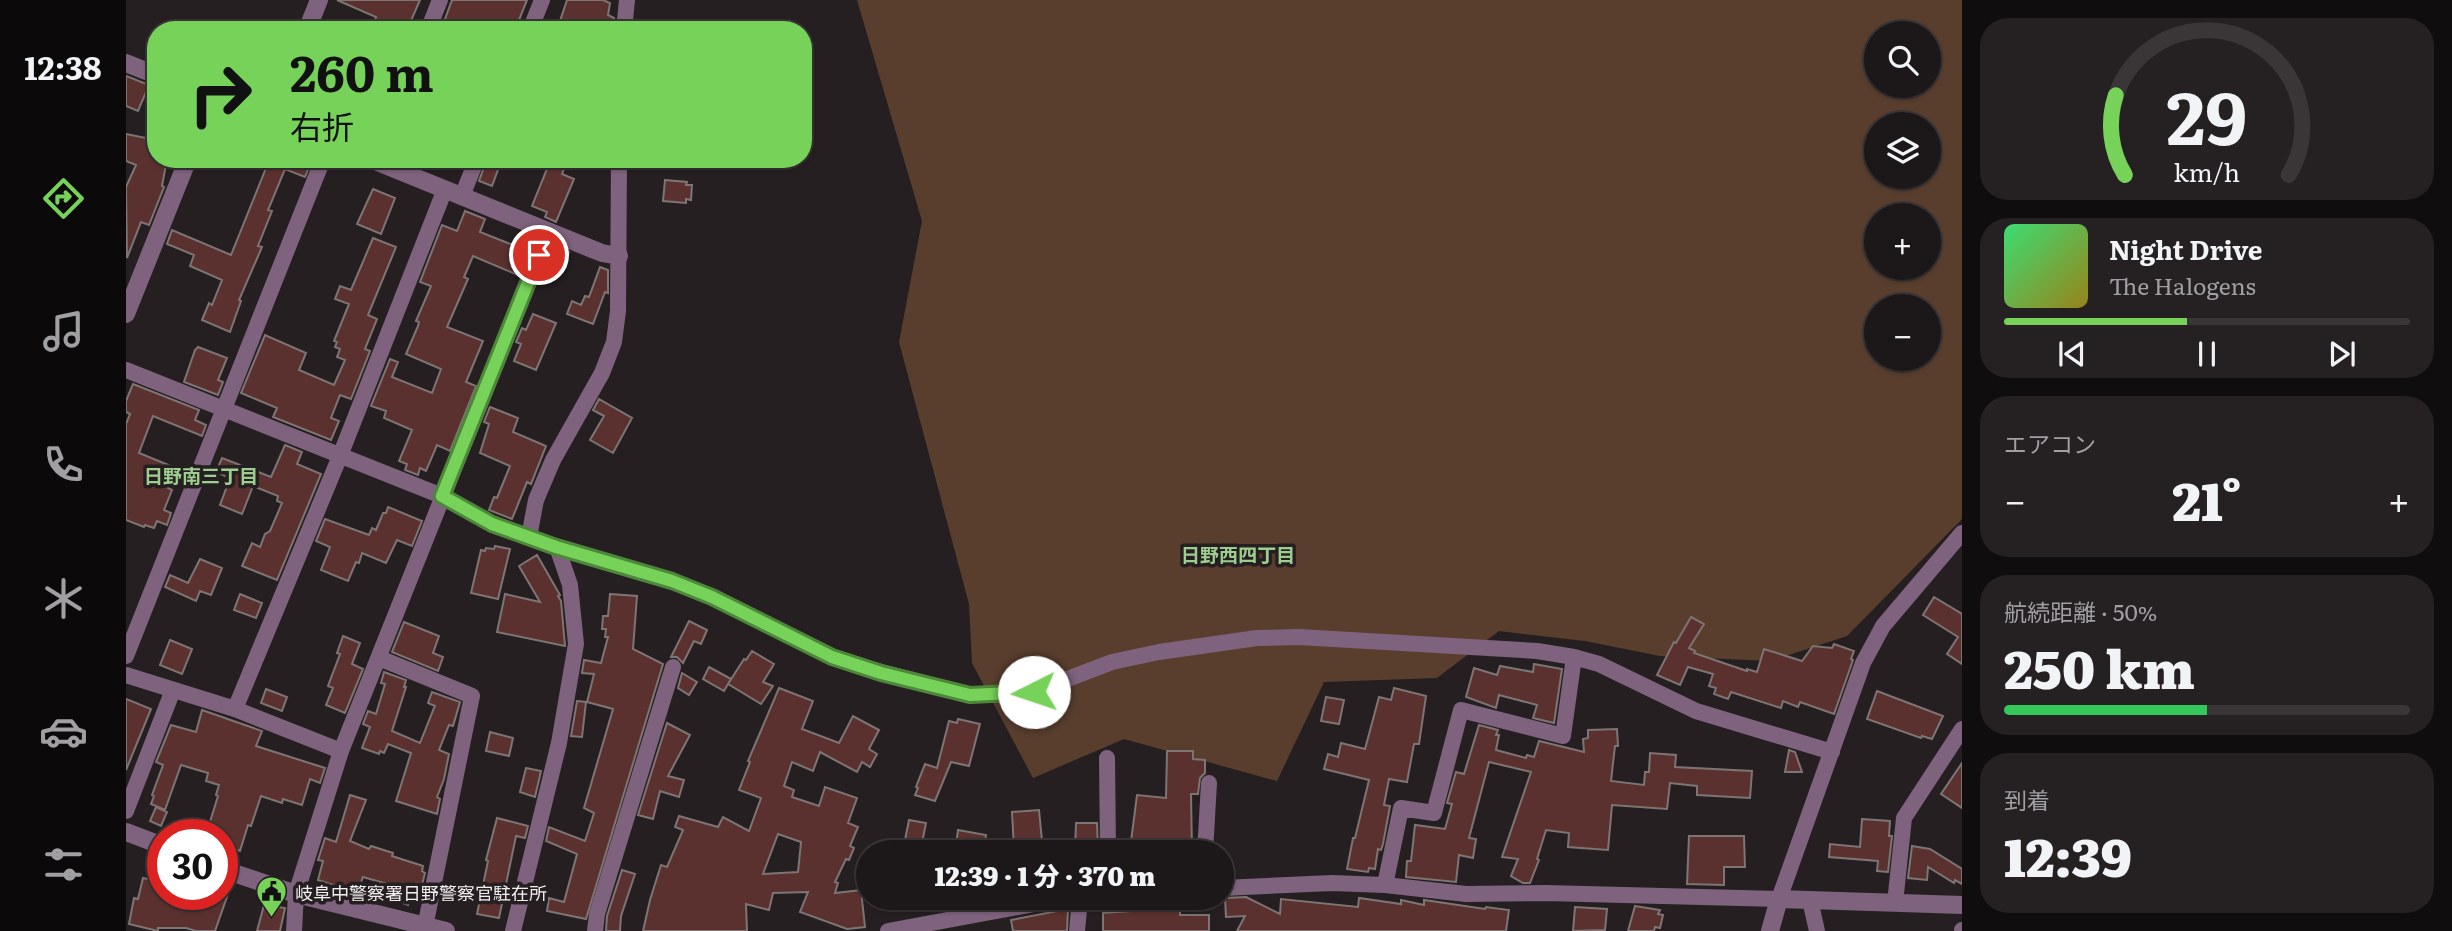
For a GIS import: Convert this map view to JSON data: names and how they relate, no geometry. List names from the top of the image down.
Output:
{
  "districts": ["日野南三丁目", "日野西四丁目"],
  "places": {
    "public building": ["岐阜中警察署日野警察官駐在所"]
  },
  "page": {
    "tabs": "12:38",
    "map_buttons": ["+", "−"],
    "turn": ["260 m", "右折"],
    "song": ["Night Drive", "The Halogens"],
    "tile": [
      "エアコン",
      ["航続距離 · 50%", "250 km"],
      ["到着", "12:39"]
    ],
    "heat": ["−", "21°", "+"],
    "limit": "30",
    "trip": "12:39 · 1 分 · 370 m",
    "gauge": ["29", "km/h"]
  }
}
